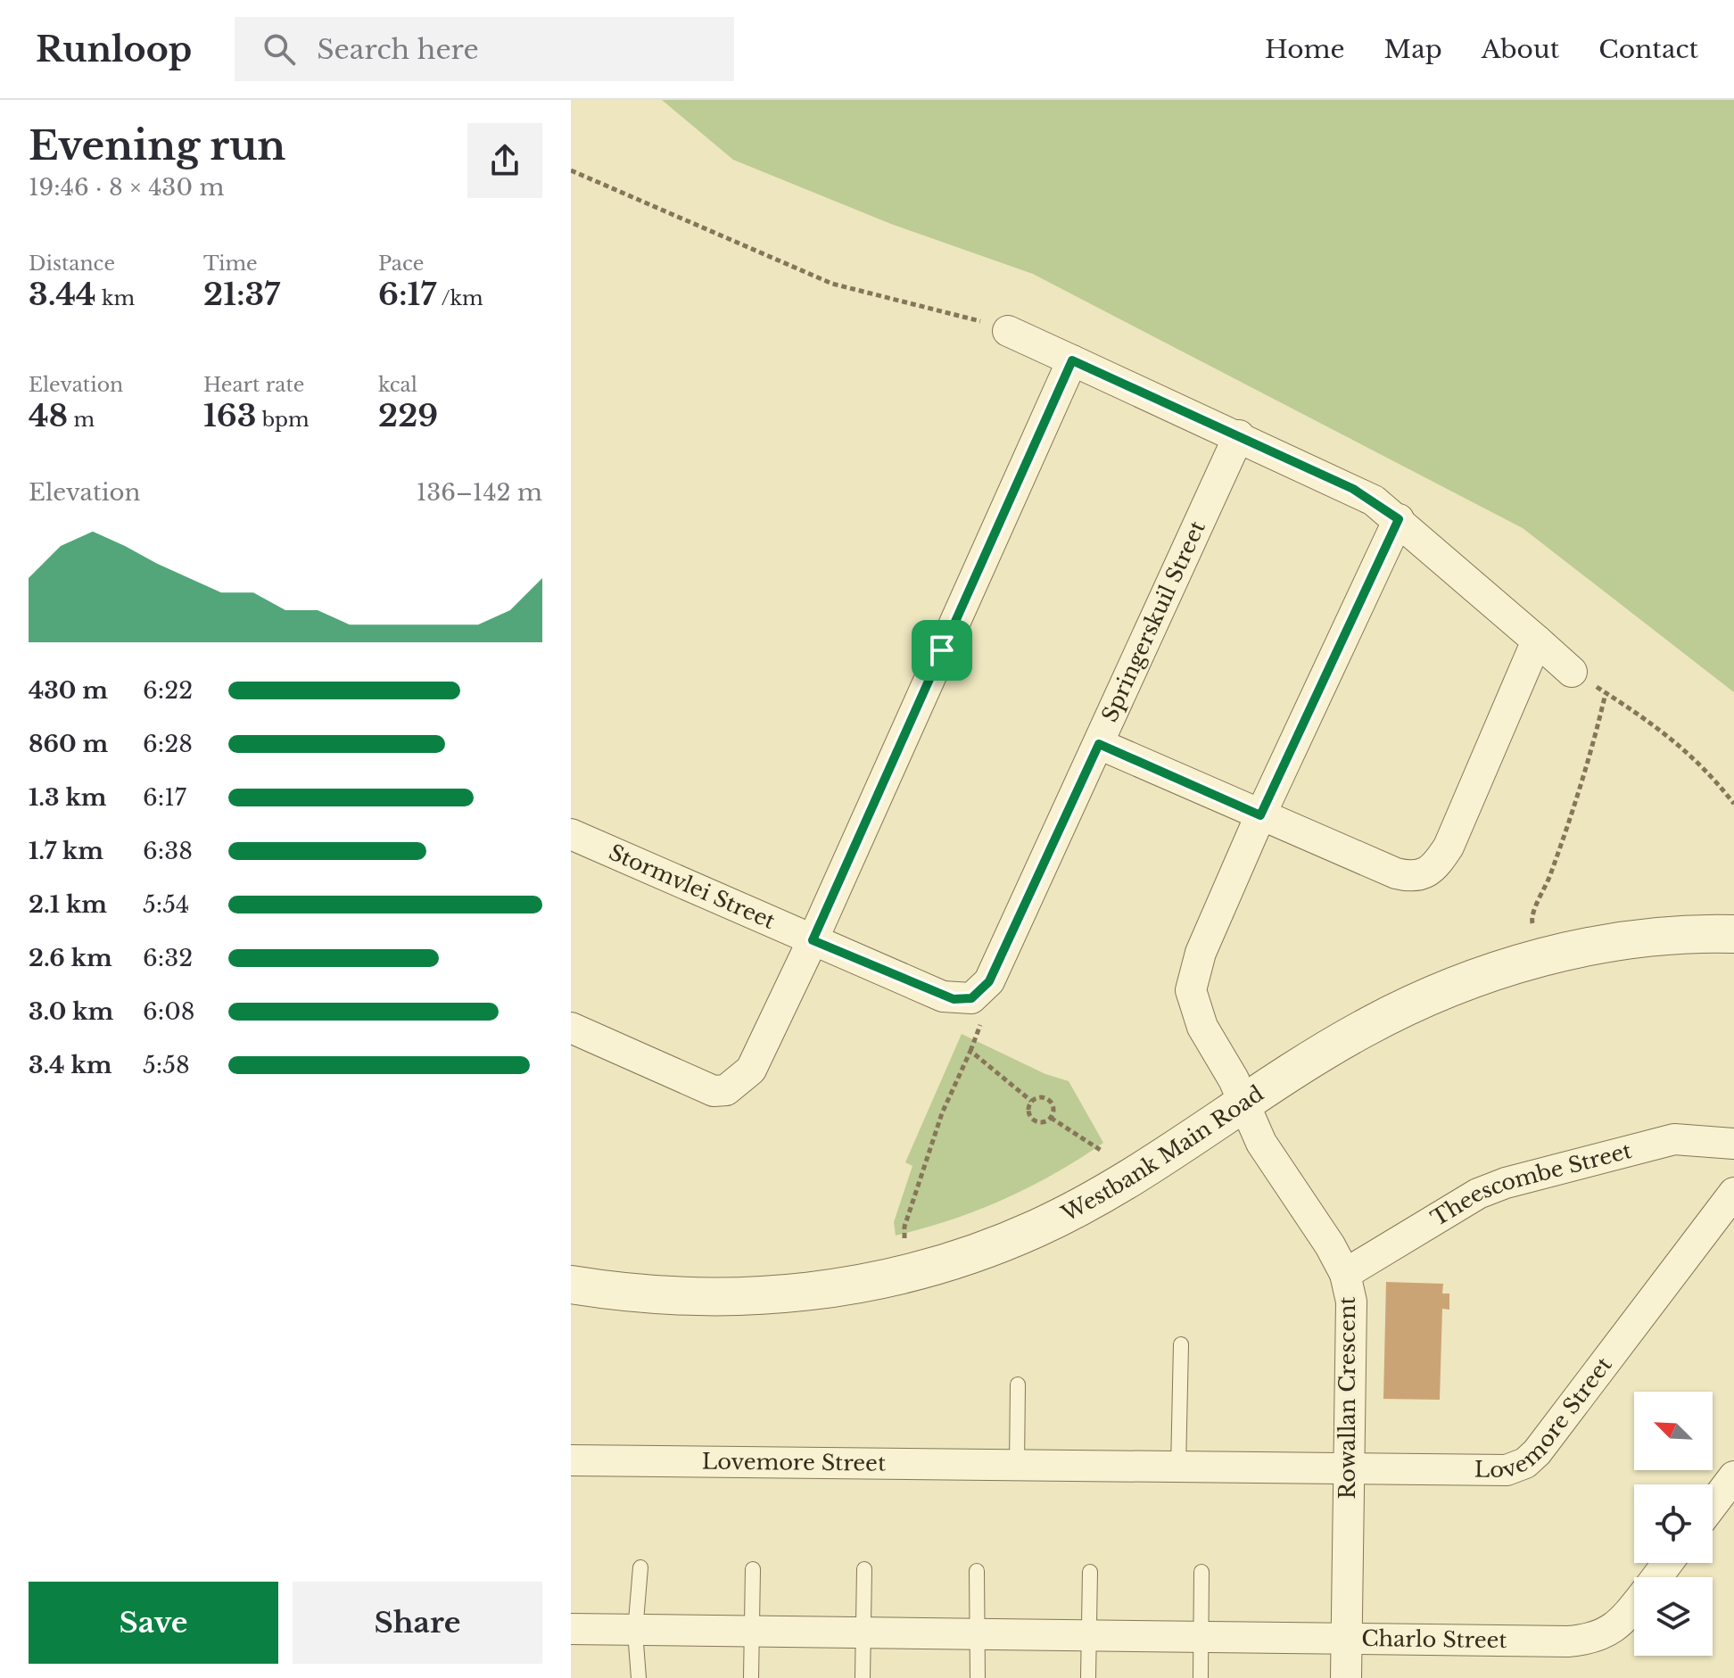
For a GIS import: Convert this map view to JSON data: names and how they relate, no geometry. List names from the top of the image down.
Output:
{
  "streets": {
    "street": [
      "Springerskuil Street",
      "Stormvlei Street",
      "Westbank Main Road",
      "Theescombe Street",
      "Rowallan Crescent",
      "Lovemore Street",
      "Charlo Street"
    ]
  },
  "crossings": [
    ["Springerskuil Street", "Stormvlei Street"],
    ["Westbank Main Road", "Rowallan Crescent"],
    ["Theescombe Street", "Rowallan Crescent"],
    ["Rowallan Crescent", "Lovemore Street"],
    ["Rowallan Crescent", "Charlo Street"]
  ],
  "north": "top left",
  "page": {
    "header": "Runloop",
    "search": "Search here",
    "nav": [
      "Home",
      "Map",
      "About",
      "Contact"
    ],
    "heading": ["Evening run", "19:46 · 8 × 430 m"],
    "stats": [
      ["Distance", "3.44 km"],
      ["Time", "21:37"],
      ["Pace", "6:17 /km"],
      ["Elevation", "48 m"],
      ["Heart rate", "163 bpm"],
      ["kcal", "229"]
    ],
    "chart": ["Elevation", "136–142 m"],
    "list": [
      {
        "name": "430 m",
        "note": "6:22"
      },
      {
        "name": "860 m",
        "note": "6:28"
      },
      {
        "name": "1.3 km",
        "note": "6:17"
      },
      {
        "name": "1.7 km",
        "note": "6:38"
      },
      {
        "name": "2.1 km",
        "note": "5:54"
      },
      {
        "name": "2.6 km",
        "note": "6:32"
      },
      {
        "name": "3.0 km",
        "note": "6:08"
      },
      {
        "name": "3.4 km",
        "note": "5:58"
      }
    ],
    "buttons": ["Save", "Share"]
  }
}
